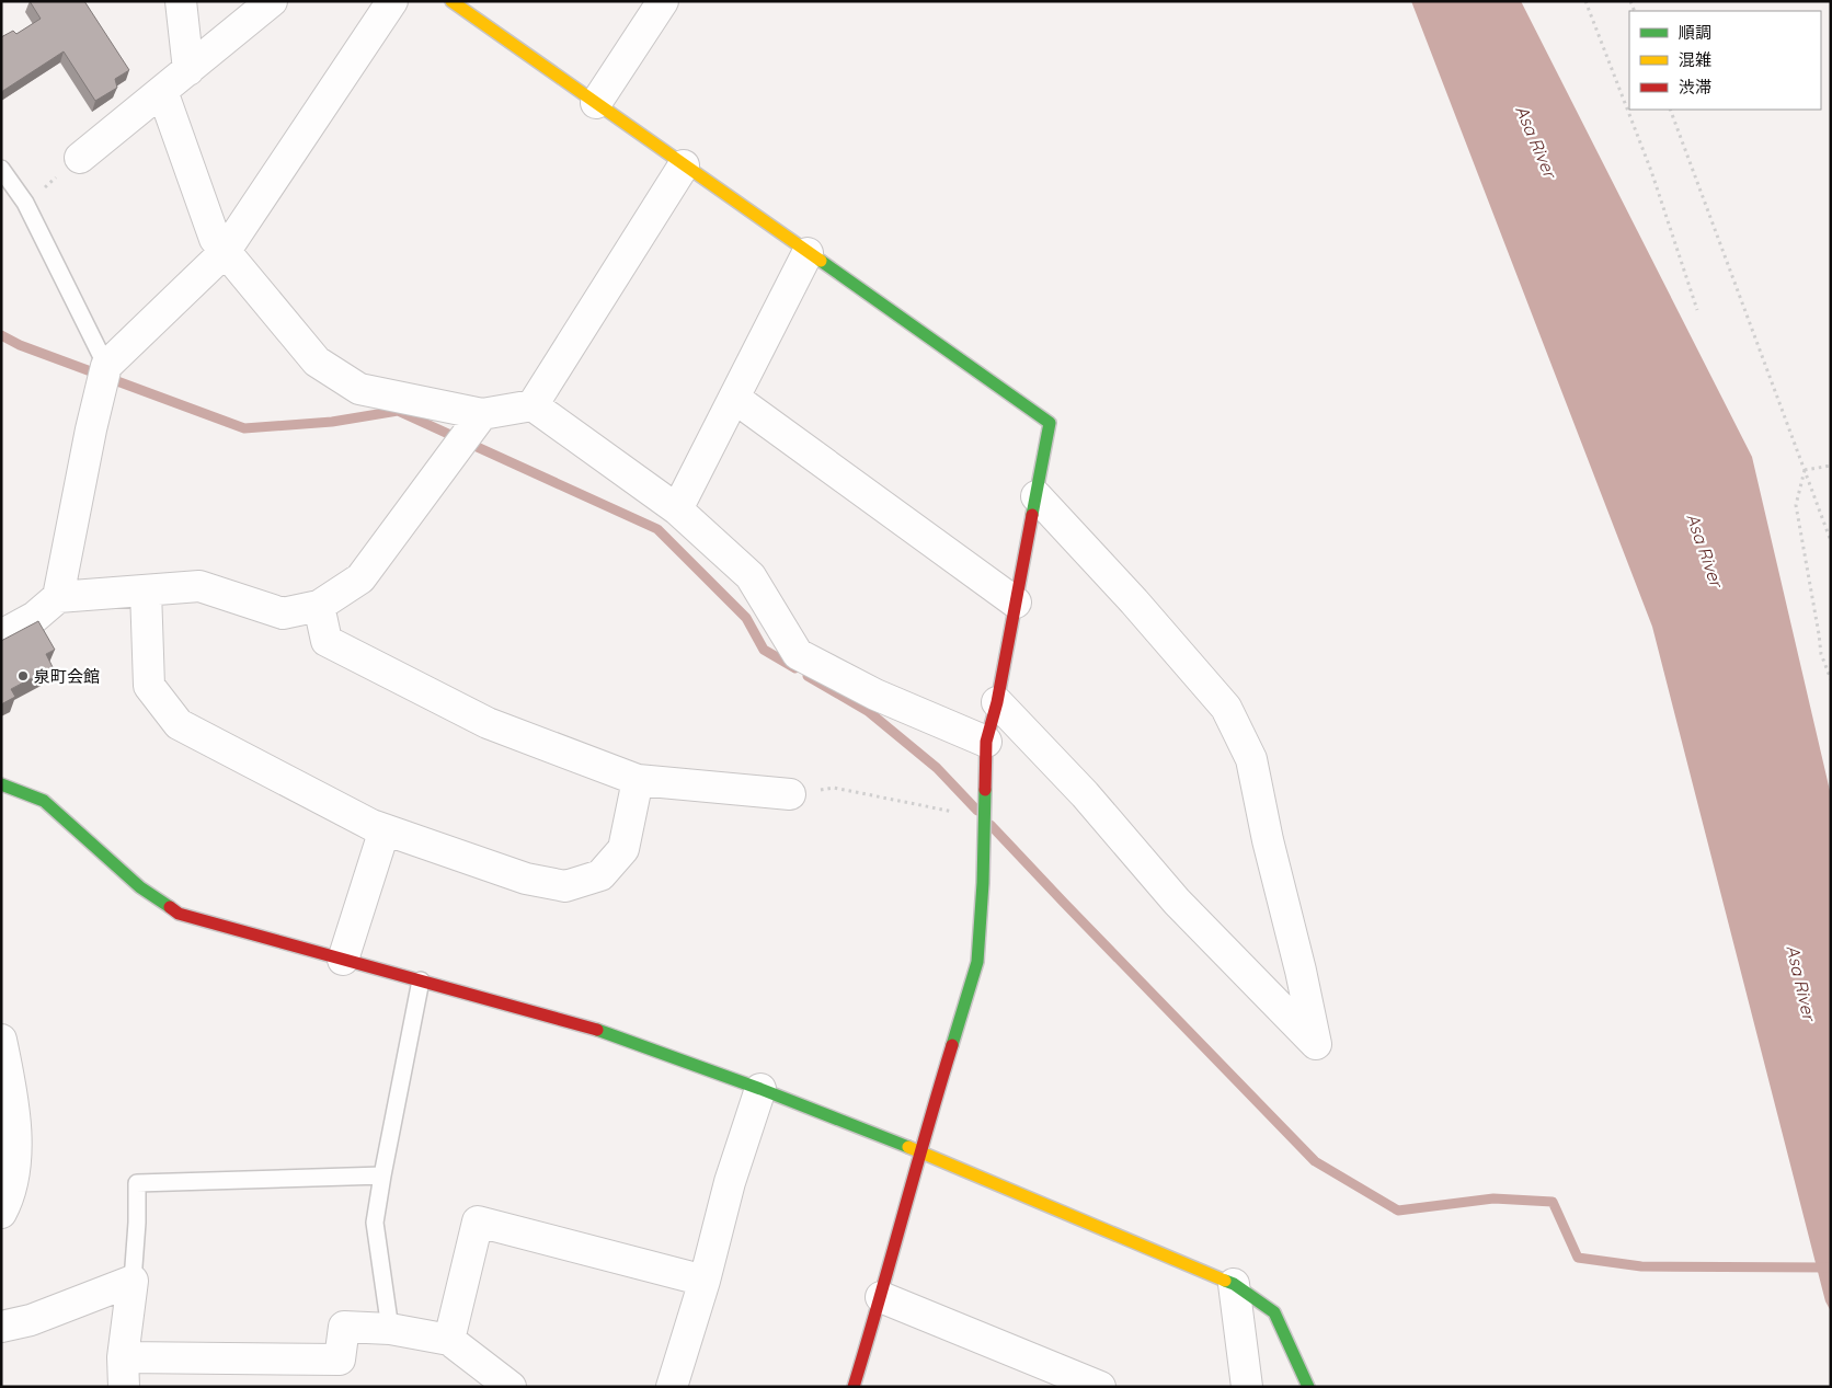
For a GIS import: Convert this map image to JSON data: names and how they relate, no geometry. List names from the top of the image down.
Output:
{
  "water": ["Asa River"],
  "places": ["泉町会館"],
  "legend": ["順調", "混雑", "渋滞"]
}
